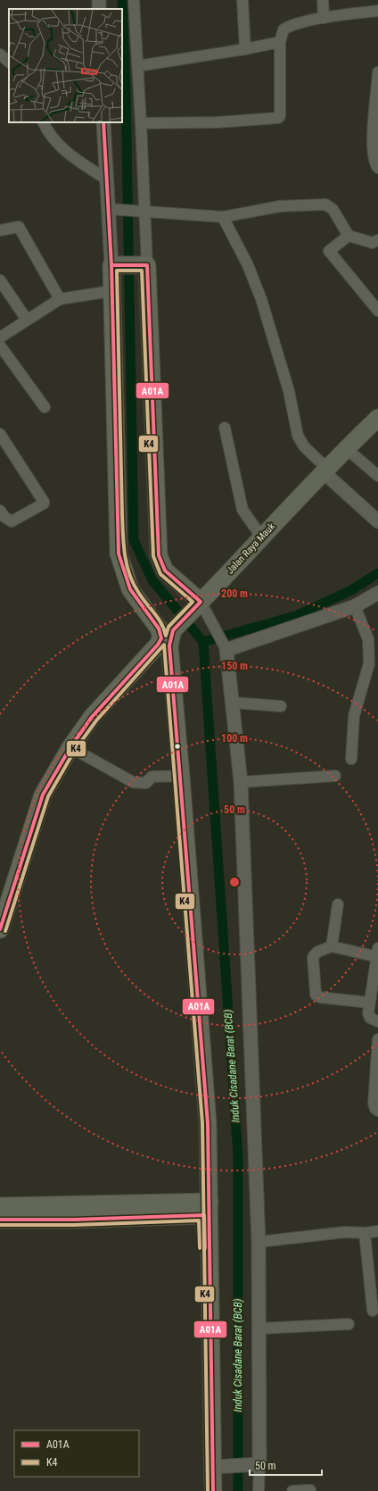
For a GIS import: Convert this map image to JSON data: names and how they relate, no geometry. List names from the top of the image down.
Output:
{
  "streets": {
    "main road": ["Jalan Raya Mauk"]
  },
  "water": ["Induk Cisadane Barat (BCB)"],
  "lines": ["transit line A01A", "transit line K4"],
  "legend": ["A01A", "K4"],
  "scale_bar": "50 m",
  "rings": [
    "200 m",
    "150 m",
    "100 m",
    "50 m"
  ]
}
